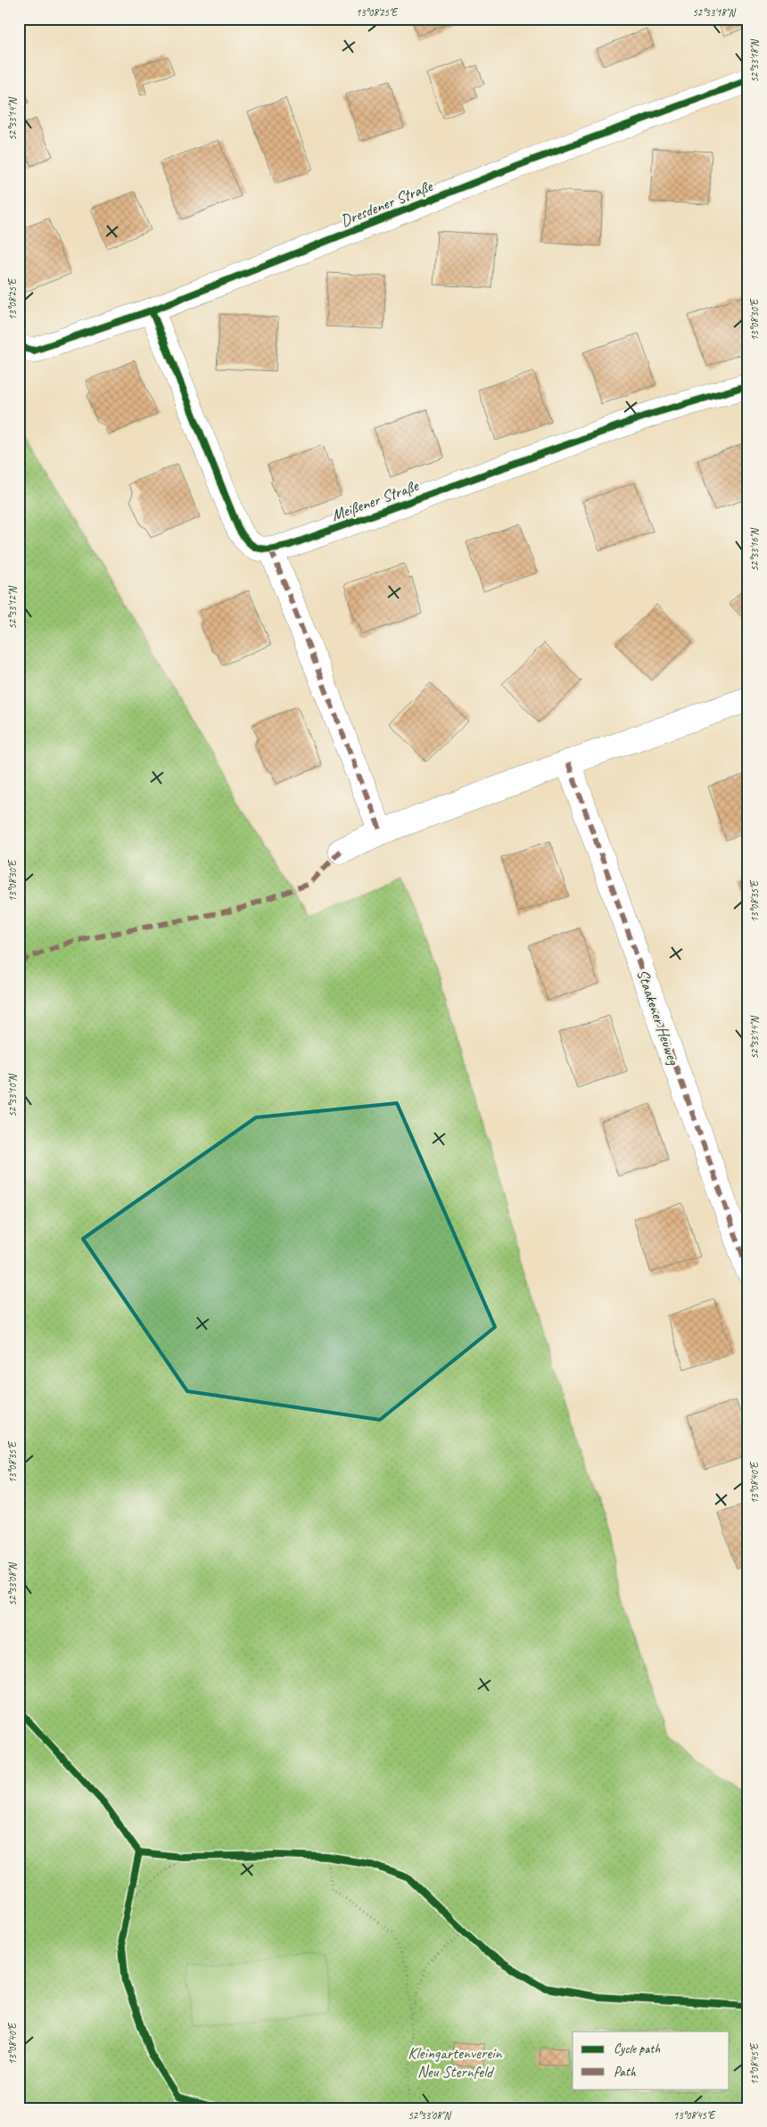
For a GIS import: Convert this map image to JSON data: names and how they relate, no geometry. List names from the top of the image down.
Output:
{
  "streets": {
    "street": ["Dresdener Straße", "Meißener Straße", "Staakener Heuweg"]
  },
  "crossings": [
    ["Dresdener Straße", "Meißener Straße"]
  ],
  "parks": ["Kleingartenverein Neu Sternfeld"],
  "legend": ["Cycle path", "Path"],
  "coordinates": [
    "13°08'25\"E",
    "52°33'18\"N",
    "52°33'14\"N",
    "13°08'30\"E",
    "52°33'16\"N",
    "52°33'12\"N",
    "13°08'35\"E",
    "52°33'10\"N",
    "13°08'40\"E",
    "52°33'08\"N",
    "13°08'45\"E"
  ]
}
